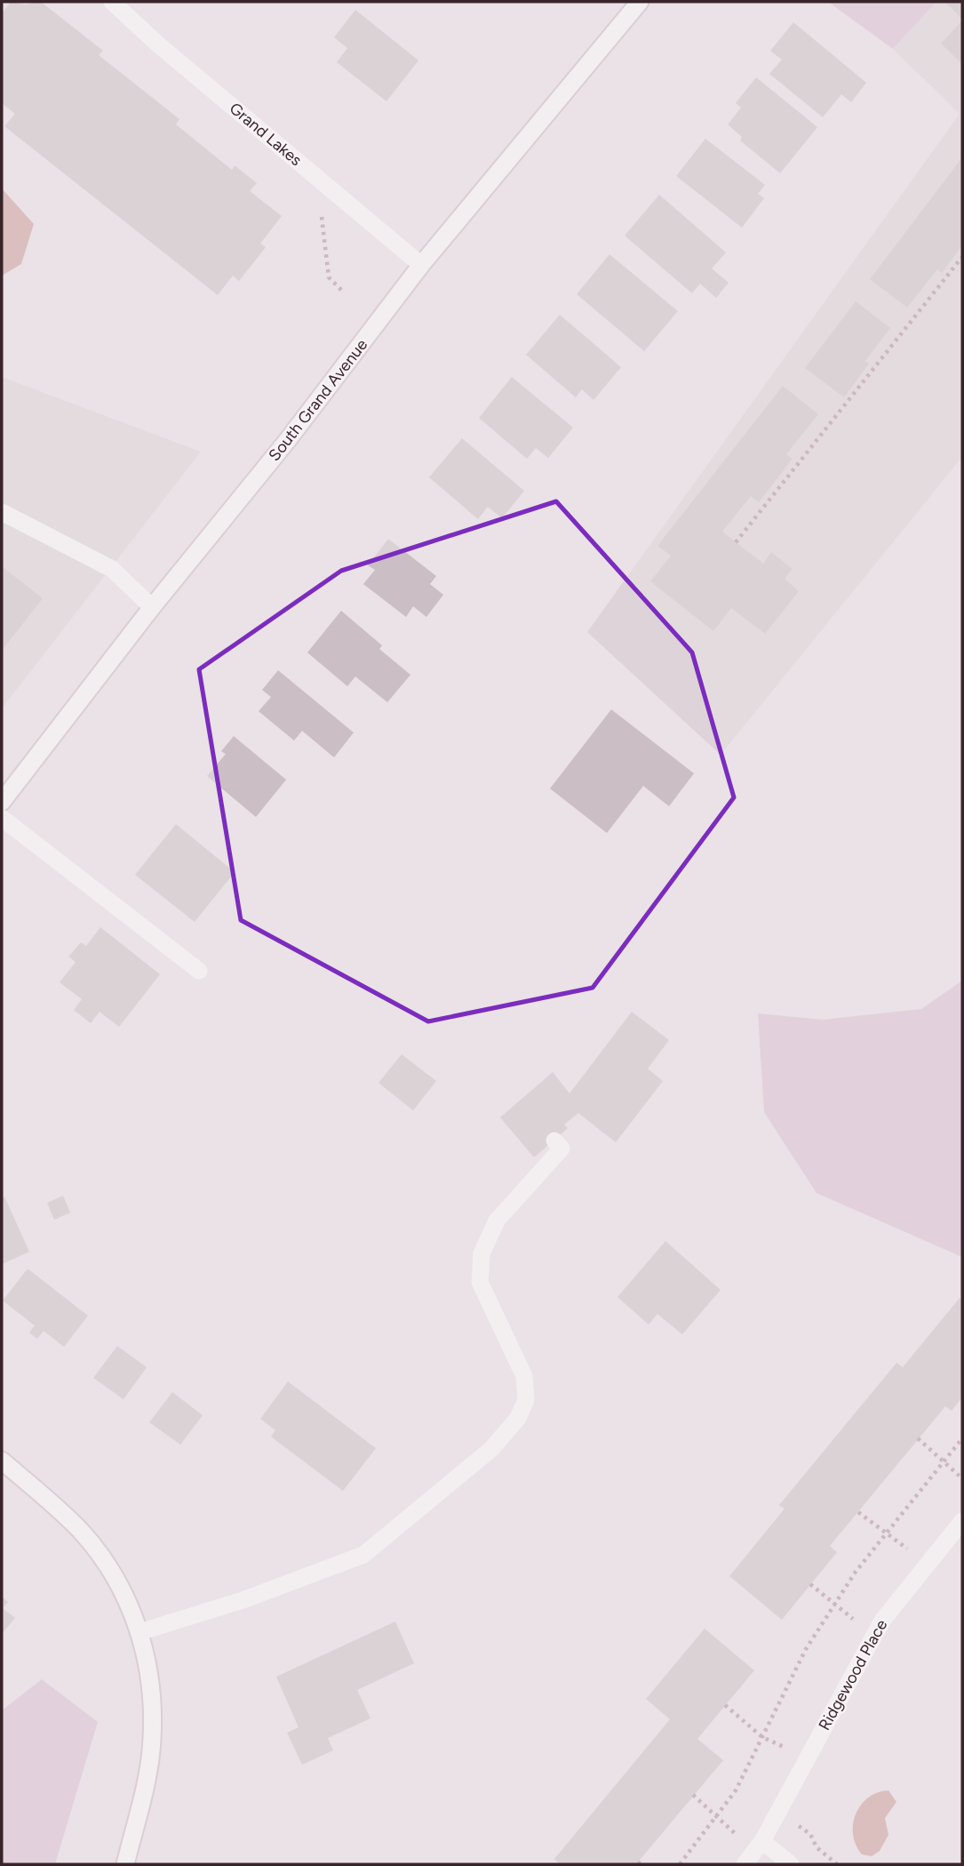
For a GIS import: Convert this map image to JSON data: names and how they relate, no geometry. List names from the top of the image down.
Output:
{
  "streets": {
    "main road": ["Grand Lakes", "South Grand Avenue", "Ridgewood Place"]
  },
  "crossings": [
    ["Grand Lakes", "South Grand Avenue"]
  ]
}
